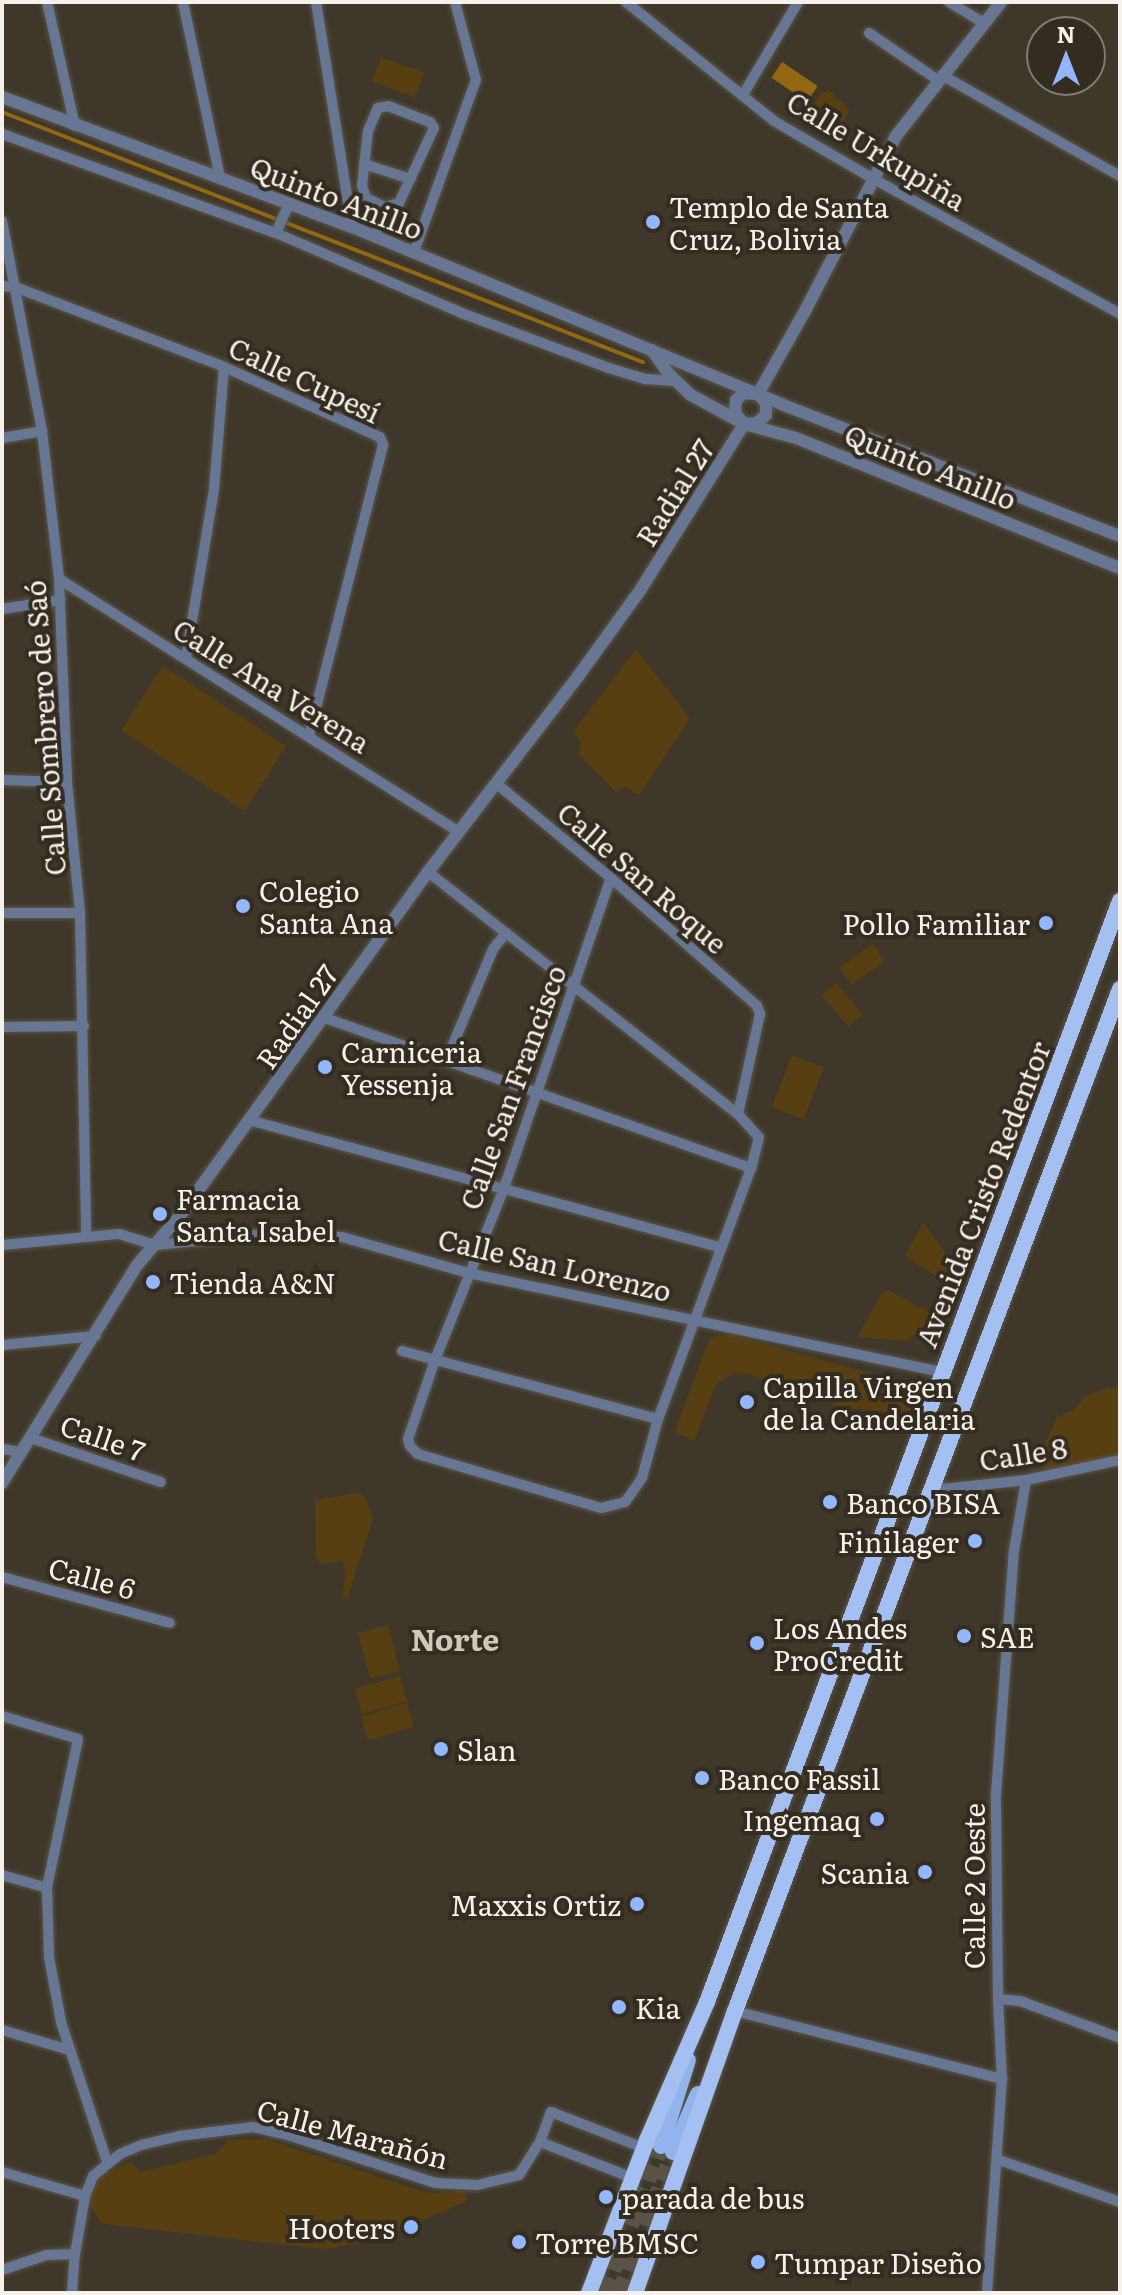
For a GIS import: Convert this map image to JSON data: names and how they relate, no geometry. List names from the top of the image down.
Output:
{
  "streets": {
    "highway": ["Avenida Cristo Redentor"],
    "street": [
      "Calle Urkupiña",
      "Quinto Anillo",
      "Calle Cupesí",
      "Radial 27",
      "Calle Ana Verena",
      "Calle Sombrero de Saó",
      "Calle San Roque",
      "Calle San Francisco",
      "Calle San Lorenzo",
      "Calle 7",
      "Calle 8",
      "Calle 6",
      "Calle 2 Oeste",
      "Calle Marañón"
    ]
  },
  "crossings": [
    ["Quinto Anillo", "Radial 27"],
    ["Calle Cupesí", "Calle Ana Verena"],
    ["Calle Cupesí", "Calle Sombrero de Saó"],
    ["Radial 27", "Calle Ana Verena"],
    ["Radial 27", "Calle San Roque"],
    ["Radial 27", "Calle San Lorenzo"],
    ["Radial 27", "Calle 7"],
    ["Calle Ana Verena", "Calle Sombrero de Saó"],
    ["Calle San Roque", "Calle San Francisco"],
    ["Calle San Francisco", "Calle San Lorenzo"],
    ["Avenida Cristo Redentor", "Calle San Lorenzo"],
    ["Avenida Cristo Redentor", "Calle 8"],
    ["Avenida Cristo Redentor", "Calle Marañón"],
    ["Calle 8", "Calle 2 Oeste"]
  ],
  "districts": ["Norte"],
  "places": [
    "Templo de Santa Cruz, Bolivia",
    "Colegio Santa Ana",
    "Pollo Familiar",
    "Carniceria Yessenja",
    "Farmacia Santa Isabel",
    "Tienda A&N",
    "Capilla Virgen de la Candelaria",
    "Banco BISA",
    "Finilager",
    "SAE",
    "Los Andes ProCredit",
    "Slan",
    "Banco Fassil",
    "Ingemaq",
    "Scania",
    "Maxxis Ortiz",
    "Kia",
    "parada de bus",
    "Hooters",
    "Torre BMSC",
    "Tumpar Diseño"
  ],
  "north": "top"
}
